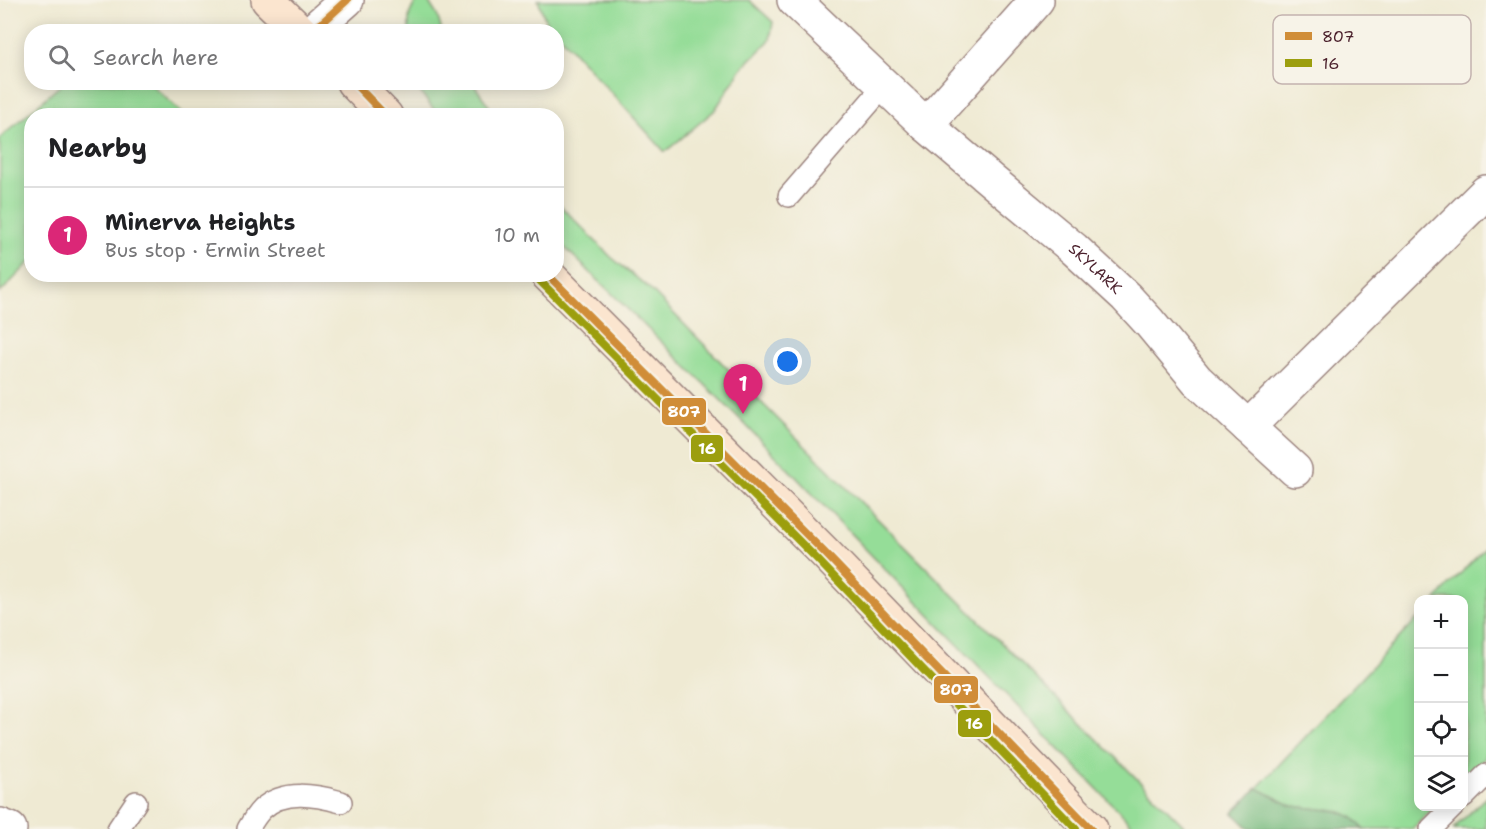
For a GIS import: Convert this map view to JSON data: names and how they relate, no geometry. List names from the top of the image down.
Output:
{
  "streets": {
    "street": ["SKYLARK"]
  },
  "lines": ["transit line 807", "transit line 16"],
  "legend": ["807", "16"],
  "page": {
    "search": "Search here",
    "heading": "Nearby",
    "list": [
      {
        "mark": "1",
        "name": "Minerva Heights",
        "note": "Bus stop · Ermin Street",
        "value": "10 m"
      }
    ],
    "pins": "1",
    "map_buttons": ["+", "−"]
  }
}
